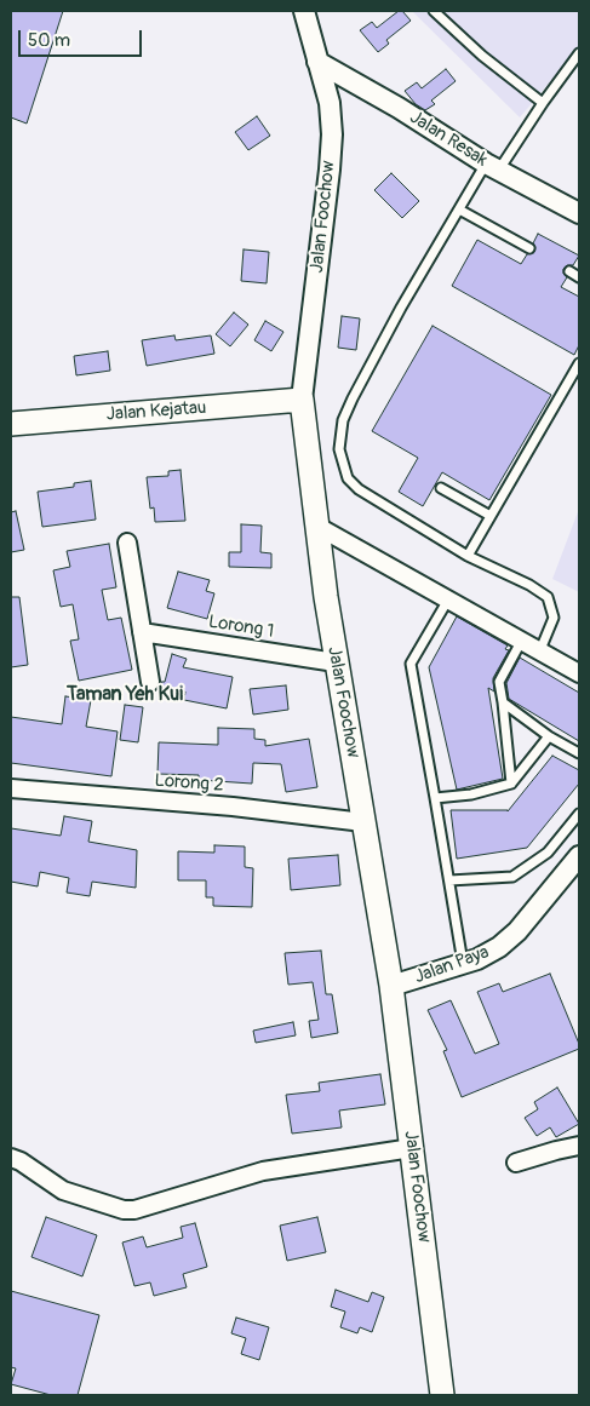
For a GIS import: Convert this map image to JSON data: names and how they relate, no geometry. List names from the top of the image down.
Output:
{
  "streets": {
    "main road": ["Jalan Foochow", "Jalan Kejatau"],
    "street": [
      "Jalan Resak",
      "Lorong 1",
      "Lorong 2",
      "Jalan Paya"
    ]
  },
  "crossings": [
    ["Jalan Resak", "Jalan Foochow"],
    ["Jalan Foochow", "Jalan Kejatau"],
    ["Jalan Foochow", "Lorong 1"],
    ["Jalan Foochow", "Lorong 2"],
    ["Jalan Foochow", "Jalan Paya"]
  ],
  "districts": ["Taman Yeh Kui"],
  "scale_bar": "50 m"
}
